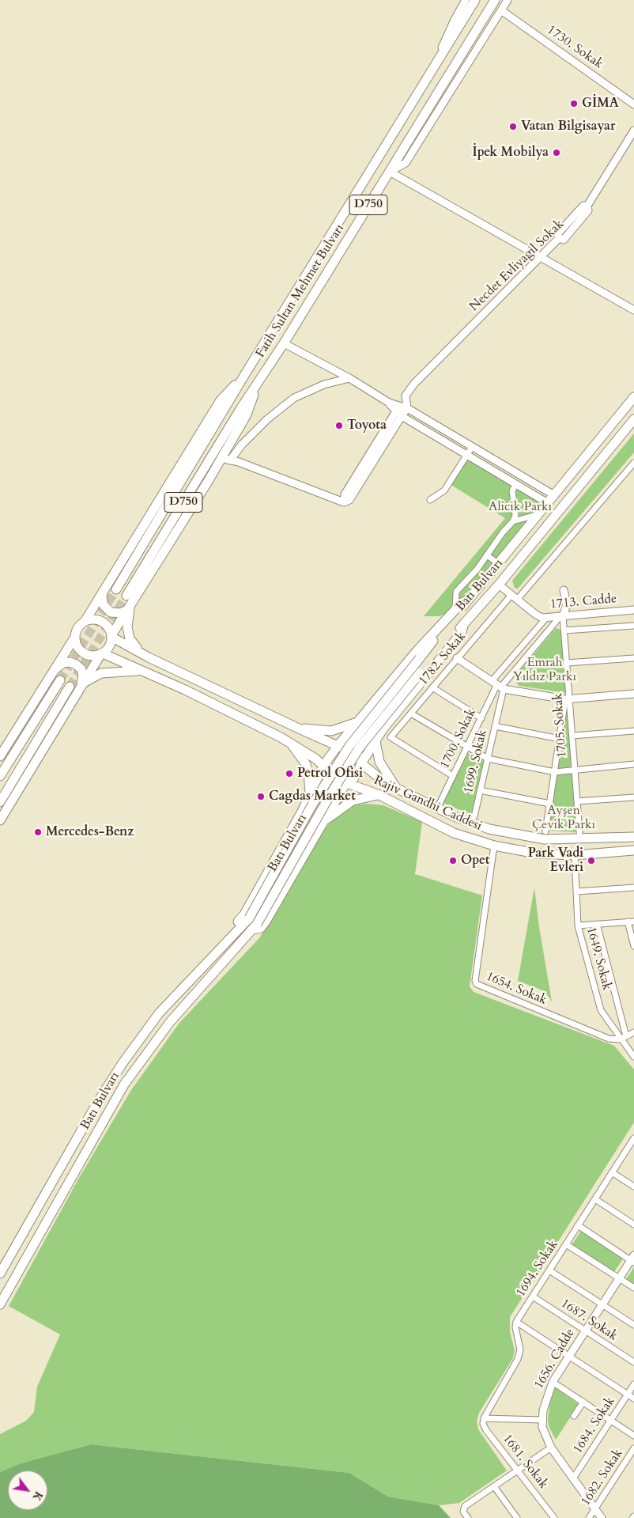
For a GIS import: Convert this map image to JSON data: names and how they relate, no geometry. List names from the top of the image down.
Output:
{
  "streets": {
    "main road": [
      "D750",
      "Fatih Sultan Mehmet Bulvarı",
      "Batı Bulvarı",
      "Rajiv Gandhi Caddesi"
    ],
    "street": [
      "1730. Sokak",
      "Necdet Evliyagil Sokak",
      "1713. Cadde",
      "1782. Sokak",
      "1705. Sokak",
      "1700. Sokak",
      "1699. Sokak",
      "1649. Sokak",
      "1654. Sokak",
      "1694. Sokak",
      "1687. Sokak",
      "1656. Cadde",
      "1684. Sokak",
      "1681. Sokak",
      "1682. Sokak"
    ]
  },
  "crossings": [
    ["Batı Bulvarı", "1713. Cadde"],
    ["1713. Cadde", "1782. Sokak"],
    ["1713. Cadde", "1705. Sokak"],
    ["1782. Sokak", "1700. Sokak"],
    ["1700. Sokak", "1699. Sokak"],
    ["Rajiv Gandhi Caddesi", "1649. Sokak"],
    ["Rajiv Gandhi Caddesi", "1654. Sokak"],
    ["1649. Sokak", "1654. Sokak"],
    ["1694. Sokak", "1687. Sokak"],
    ["1687. Sokak", "1656. Cadde"],
    ["1656. Cadde", "1684. Sokak"],
    ["1656. Cadde", "1682. Sokak"]
  ],
  "parks": ["Alicik Parkı", "Emrah Yıldız Parkı", "Ayşen Çevik Parkı"],
  "places": [
    "GİMA",
    "Vatan Bilgisayar",
    "İpek Mobilya",
    "Toyota",
    "Petrol Ofisi",
    "Cagdas Market",
    "Mercedes-Benz",
    "Opet",
    "Park Vadi Evleri"
  ],
  "north": "bottom right"
}
